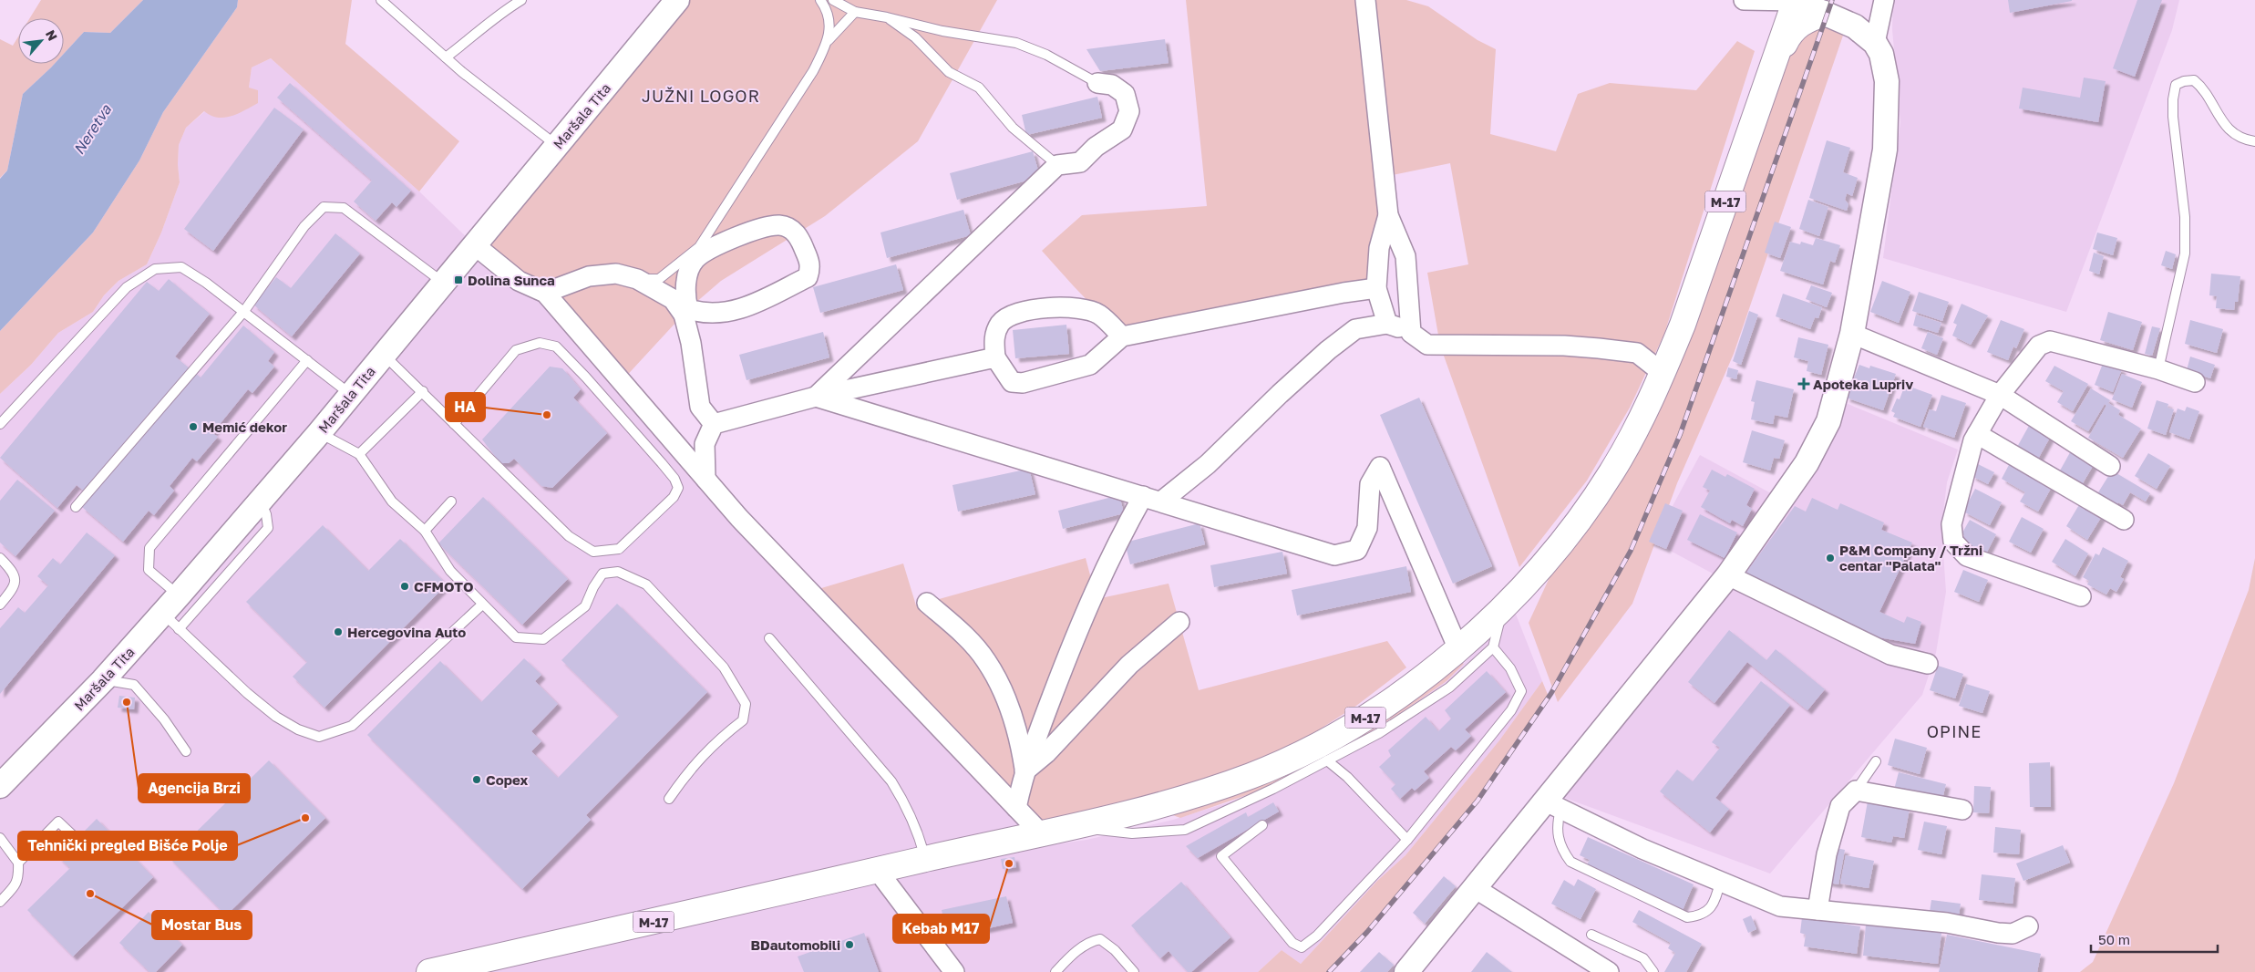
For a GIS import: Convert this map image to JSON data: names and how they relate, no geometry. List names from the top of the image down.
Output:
{
  "streets": {
    "main road": ["M-17"],
    "street": ["Maršala Tita"]
  },
  "districts": ["JUŽNI LOGOR", "OPINE"],
  "water": ["Neretva"],
  "places": {
    "transit": ["Dolina Sunca"],
    "health": ["Apoteka Lupriv"],
    "other": [
      "HA",
      "Memić dekor",
      "P&M Company / Tržni centar \"Palata\"",
      "CFMOTO",
      "Hercegovina Auto",
      "Agencija Brzi",
      "Copex",
      "Tehnički pregled Bišće Polje",
      "Kebab M17",
      "Mostar Bus",
      "BDautomobili"
    ]
  },
  "scale_bar": "50 m",
  "north": "top right"
}
